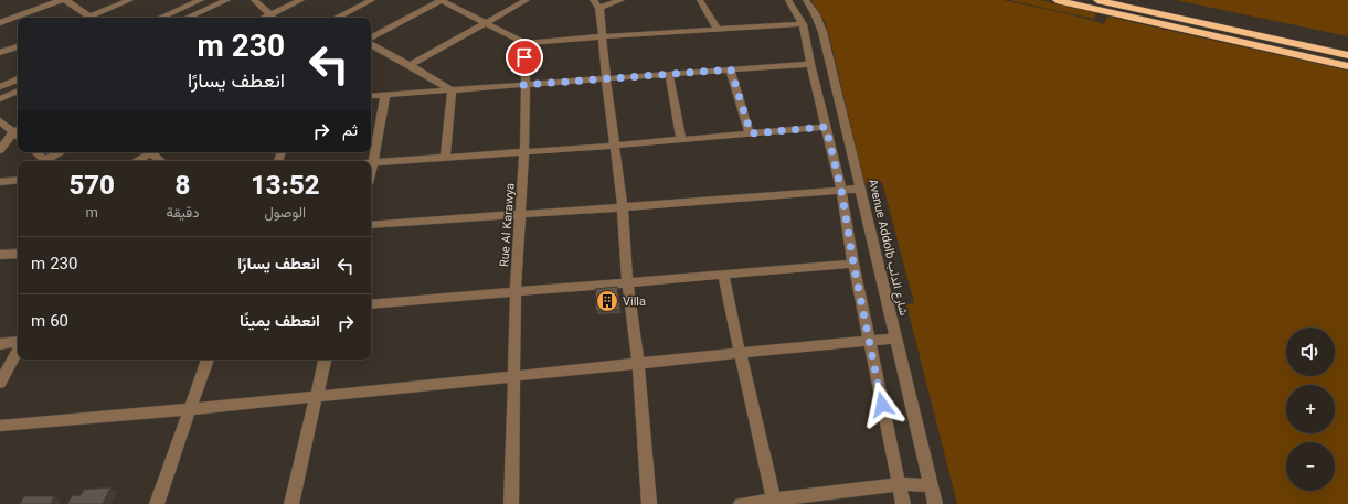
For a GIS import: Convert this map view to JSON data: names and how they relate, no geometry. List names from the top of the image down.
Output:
{
  "streets": {
    "street": ["Rue Al Karawya", "Avenue Addolb شارع الدلب"]
  },
  "places": {
    "building": ["Villa"]
  },
  "page": {
    "turn": ["230 m", "انعطف يسارًا"],
    "then": "ثم",
    "eta": [
      "13:52",
      "الوصول",
      "8",
      "دقيقة",
      "570",
      "m"
    ],
    "list": [
      {
        "name": "انعطف يسارًا",
        "value": "230 m"
      },
      {
        "name": "انعطف يمينًا",
        "value": "60 m"
      }
    ],
    "map_buttons": ["+", "−"]
  }
}
